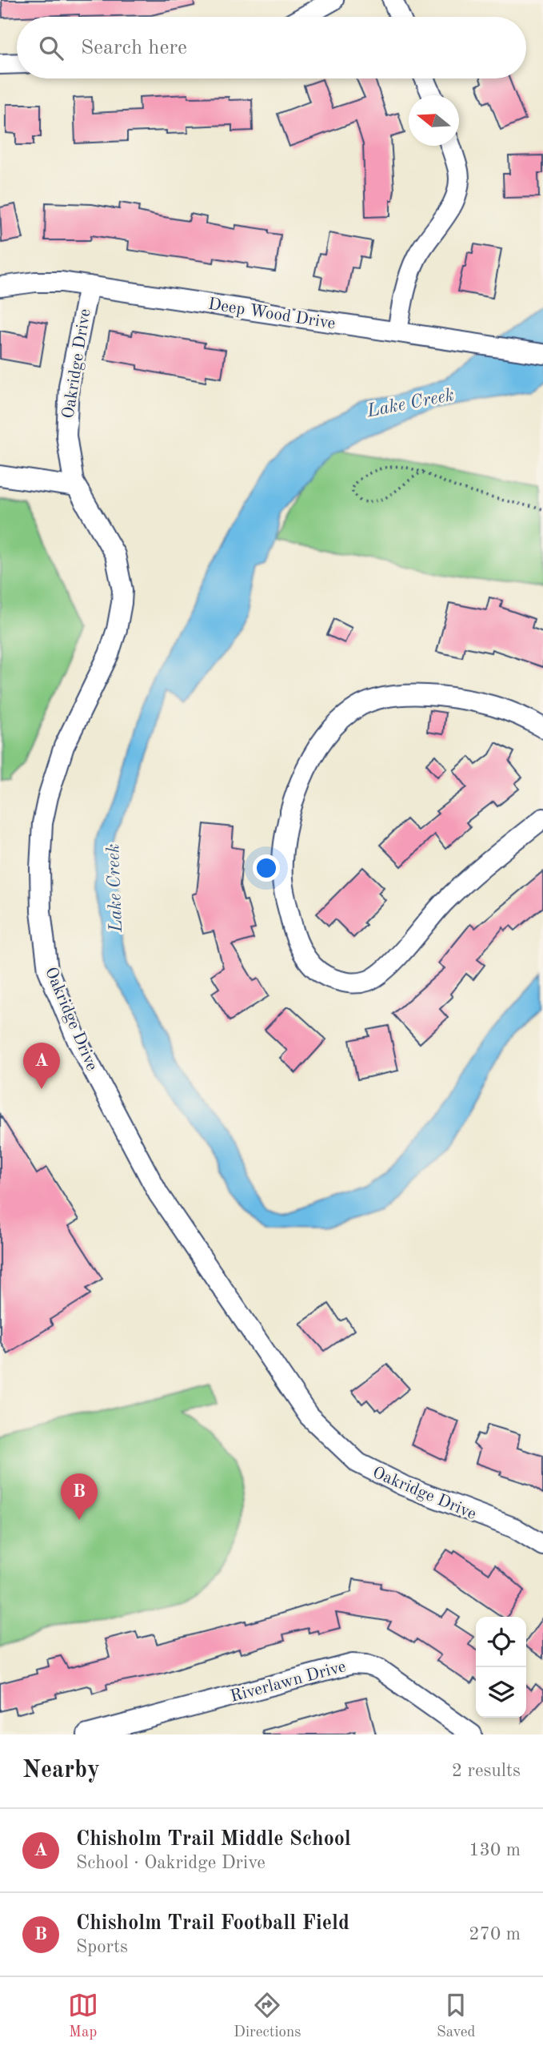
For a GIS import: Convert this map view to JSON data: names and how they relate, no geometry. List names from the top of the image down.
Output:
{
  "streets": {
    "street": ["Deep Wood Drive", "Oakridge Drive", "Riverlawn Drive"]
  },
  "crossings": [
    ["Deep Wood Drive", "Oakridge Drive"]
  ],
  "water": ["Lake Creek"],
  "north": "left",
  "page": {
    "search": "Search here",
    "pins": ["A", "B"],
    "heading": ["Nearby", "2 results"],
    "list": [
      {
        "mark": "A",
        "name": "Chisholm Trail Middle School",
        "note": "School · Oakridge Drive",
        "value": "130 m"
      },
      {
        "mark": "B",
        "name": "Chisholm Trail Football Field",
        "note": "Sports",
        "value": "270 m"
      }
    ],
    "nav": ["Map", "Directions", "Saved"]
  }
}
